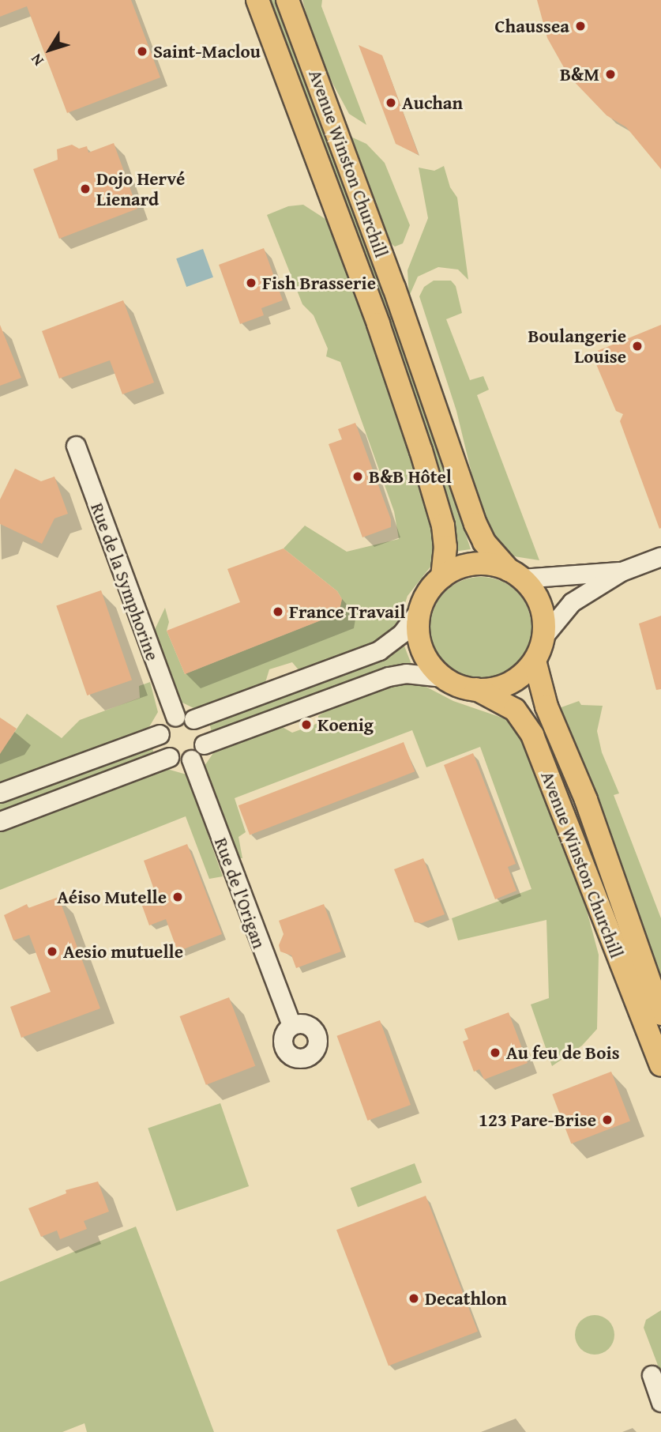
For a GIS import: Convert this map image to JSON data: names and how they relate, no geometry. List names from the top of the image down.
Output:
{
  "streets": {
    "main road": ["Avenue Winston Churchill"],
    "street": ["Rue de la Symphorine", "Rue de l'Origan"]
  },
  "crossings": [
    ["Rue de la Symphorine", "Rue de l'Origan"]
  ],
  "places": [
    "Chaussea",
    "Saint-Maclou",
    "B&M",
    "Auchan",
    "Dojo Hervé Lienard",
    "Fish Brasserie",
    "Boulangerie Louise",
    "B&B Hôtel",
    "France Travail",
    "Koenig",
    "Aéiso Mutelle",
    "Aesio mutuelle",
    "Au feu de Bois",
    "123 Pare-Brise",
    "Decathlon"
  ],
  "north": "bottom left"
}
